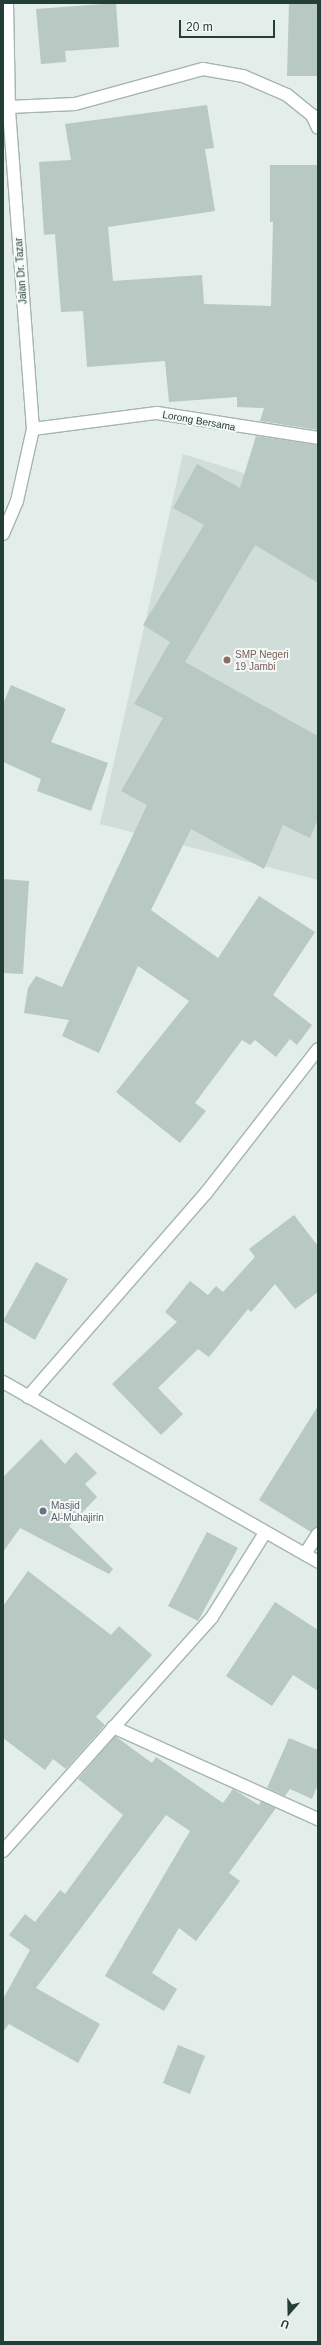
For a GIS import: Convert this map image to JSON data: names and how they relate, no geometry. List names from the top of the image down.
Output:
{
  "streets": {
    "street": ["Jalan Dr. Tazar", "Lorong Bersama"]
  },
  "crossings": [
    ["Jalan Dr. Tazar", "Lorong Bersama"]
  ],
  "places": ["SMP Negeri 19 Jambi", "Masjid Al-Muhajirin"],
  "scale_bar": "20 m",
  "north": "bottom"
}
